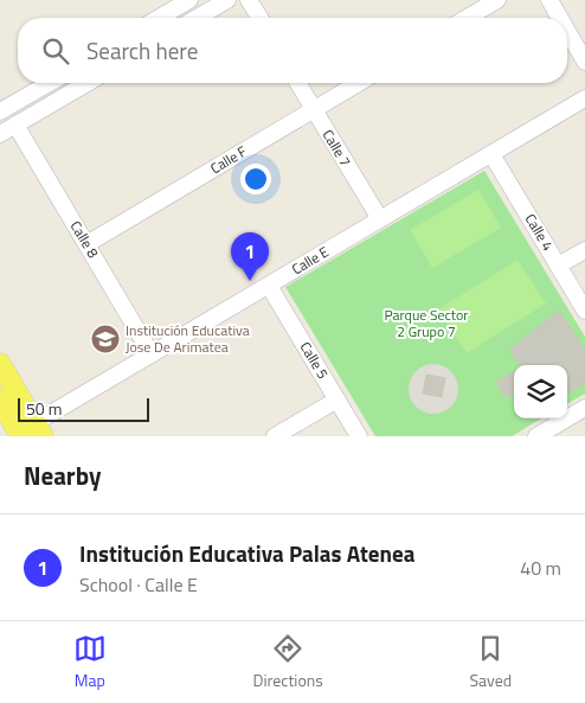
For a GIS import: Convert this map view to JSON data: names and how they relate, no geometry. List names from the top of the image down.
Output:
{
  "streets": {
    "street": [
      "Calle 7",
      "Calle F",
      "Calle 4",
      "Calle 8",
      "Calle E",
      "Calle 5"
    ]
  },
  "crossings": [
    ["Calle 7", "Calle F"],
    ["Calle 7", "Calle E"],
    ["Calle F", "Calle 8"],
    ["Calle 4", "Calle E"],
    ["Calle 8", "Calle E"],
    ["Calle E", "Calle 5"]
  ],
  "parks": ["Parque Sector 2 Grupo 7"],
  "places": {
    "school or university": ["Institución Educativa Jose De Arimatea"]
  },
  "scale_bar": "50 m",
  "page": {
    "search": "Search here",
    "pins": "1",
    "scale": "50 m",
    "heading": "Nearby",
    "list": [
      {
        "mark": "1",
        "name": "Institución Educativa Palas Atenea",
        "note": "School · Calle E",
        "value": "40 m"
      }
    ],
    "nav": ["Map", "Directions", "Saved"]
  }
}
